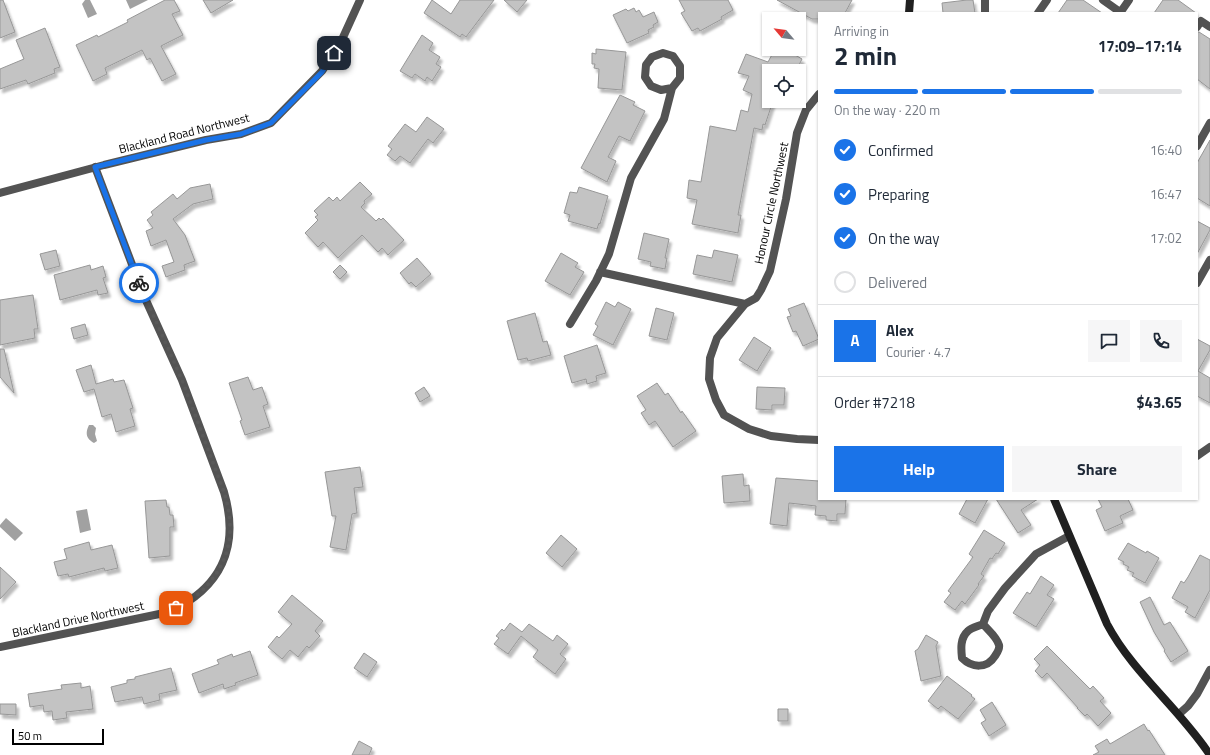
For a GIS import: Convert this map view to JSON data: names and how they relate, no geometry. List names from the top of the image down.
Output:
{
  "streets": {
    "street": ["Blackland Road Northwest", "Honour Circle Northwest", "Blackland Drive Northwest"]
  },
  "crossings": [
    ["Blackland Road Northwest", "Blackland Drive Northwest"]
  ],
  "scale_bar": "50 m",
  "north": "top left",
  "page": {
    "heading": ["2 min", "Arriving in", "17:09–17:14"],
    "panel": [
      "Alex",
      "Courier · 4.7",
      "Order #7218",
      "$43.65"
    ],
    "bar": "On the way · 220 m",
    "list": [
      ["Confirmed", "16:40"],
      ["Preparing", "16:47"],
      ["On the way", "17:02"],
      "Delivered"
    ],
    "round": "A",
    "buttons": ["Help", "Share"],
    "scale": "50 m"
  }
}
